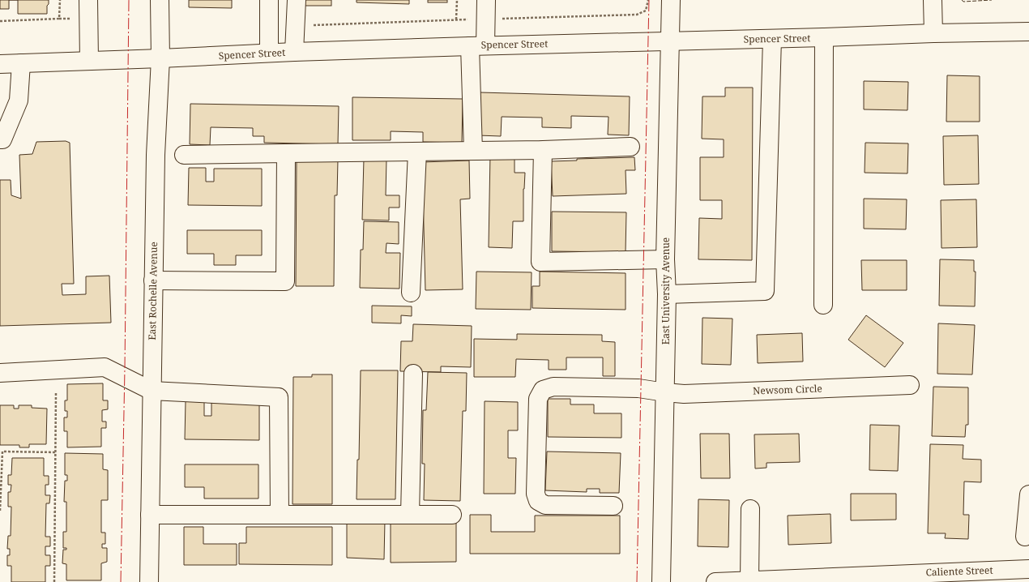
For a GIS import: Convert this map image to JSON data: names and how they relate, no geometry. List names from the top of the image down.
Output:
{
  "streets": {
    "street": [
      "Spencer Street",
      "East Rochelle Avenue",
      "East University Avenue",
      "Newsom Circle",
      "Caliente Street"
    ]
  },
  "crossings": [
    ["Spencer Street", "East Rochelle Avenue"],
    ["Spencer Street", "East University Avenue"],
    ["East University Avenue", "Newsom Circle"]
  ]
}
